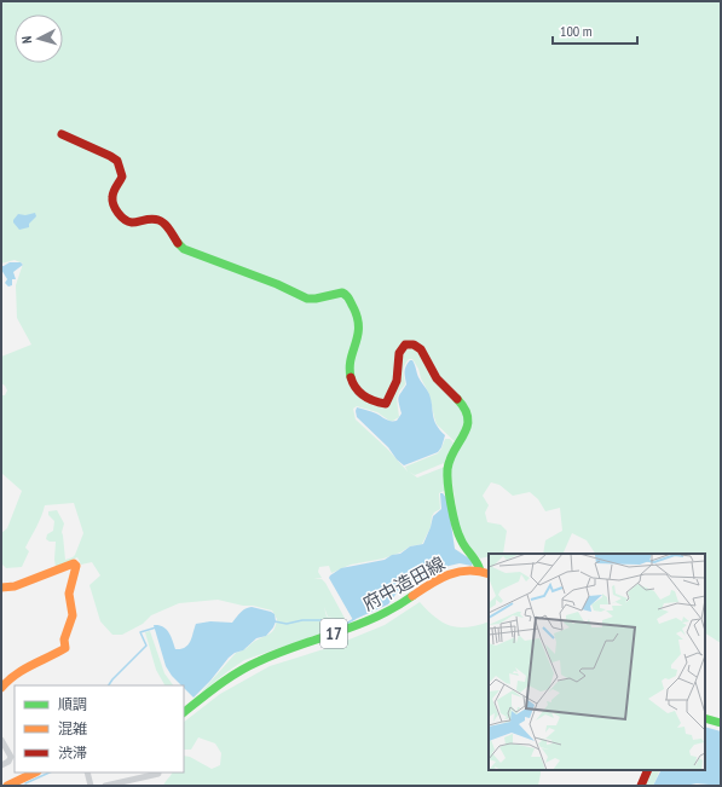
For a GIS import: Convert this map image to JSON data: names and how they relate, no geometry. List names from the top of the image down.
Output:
{
  "streets": {
    "street": ["府中造田線", "17"]
  },
  "legend": ["順調", "混雑", "渋滞"],
  "scale_bar": "100 m",
  "north": "left"
}
